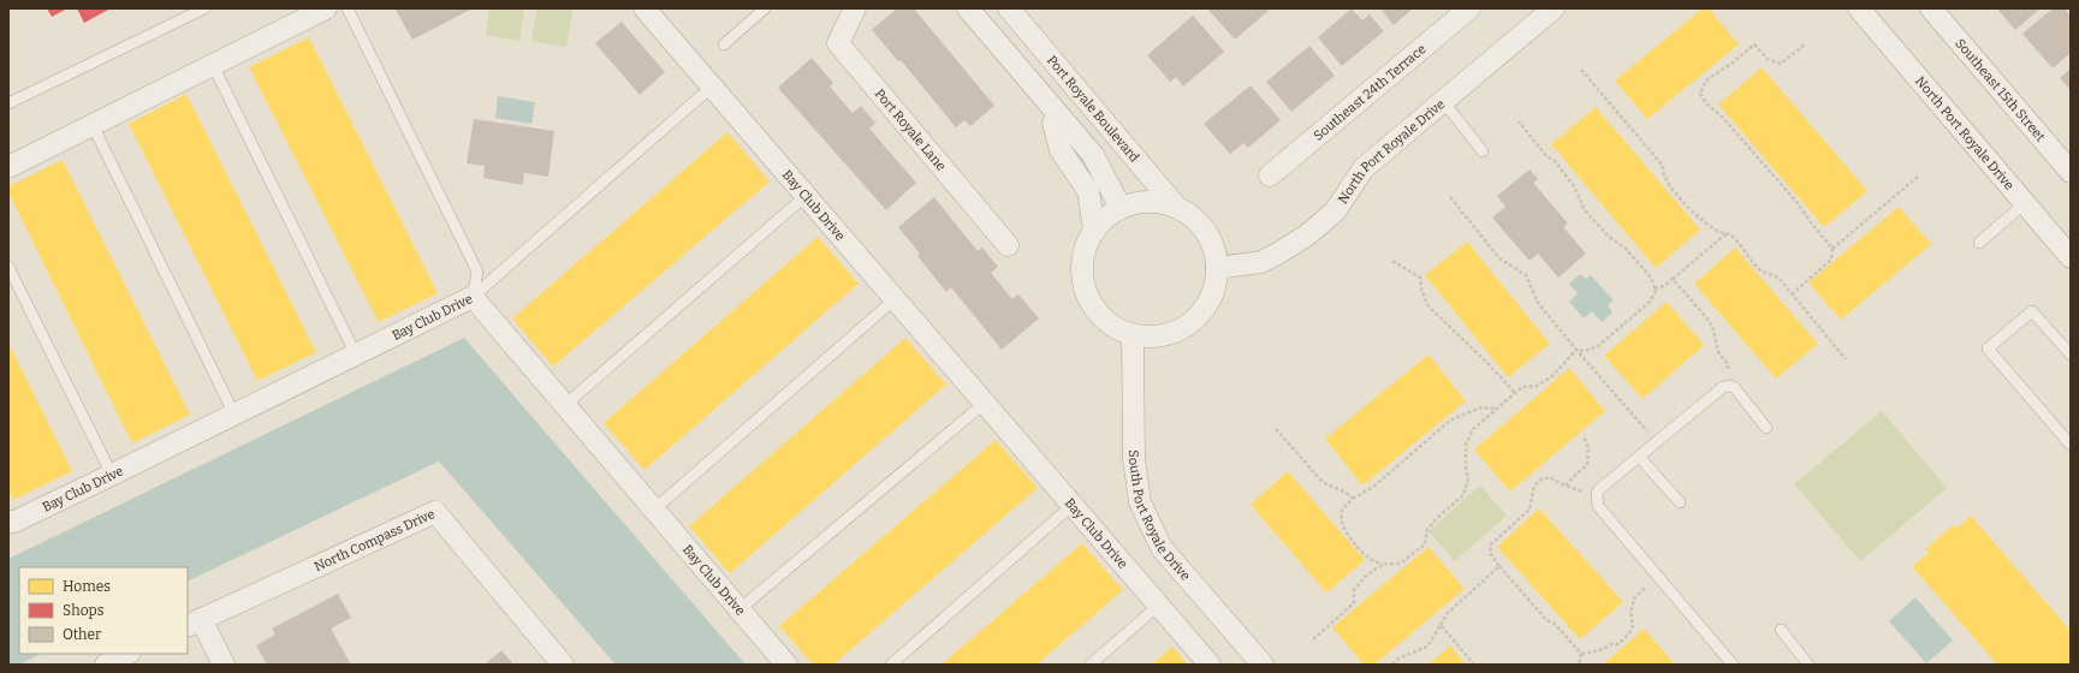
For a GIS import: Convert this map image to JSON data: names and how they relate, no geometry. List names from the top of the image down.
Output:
{
  "streets": {
    "street": [
      "Southeast 15th Street",
      "Southeast 24th Terrace",
      "Port Royale Boulevard",
      "Port Royale Lane",
      "North Port Royale Drive",
      "Bay Club Drive",
      "South Port Royale Drive",
      "North Compass Drive"
    ]
  },
  "crossings": [
    ["Port Royale Boulevard", "North Port Royale Drive"],
    ["Port Royale Boulevard", "South Port Royale Drive"],
    ["North Port Royale Drive", "South Port Royale Drive"]
  ],
  "legend": ["Homes", "Shops", "Other"]
}
